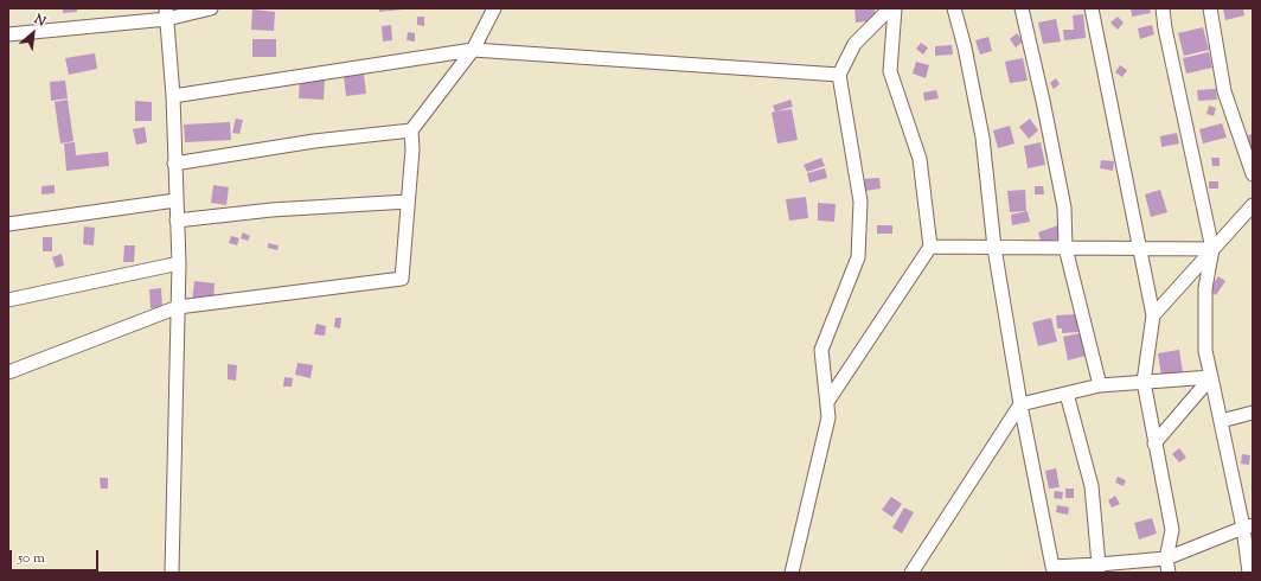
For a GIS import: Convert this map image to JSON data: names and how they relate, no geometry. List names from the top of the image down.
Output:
{
  "scale_bar": "50 m",
  "north": "top right"
}
